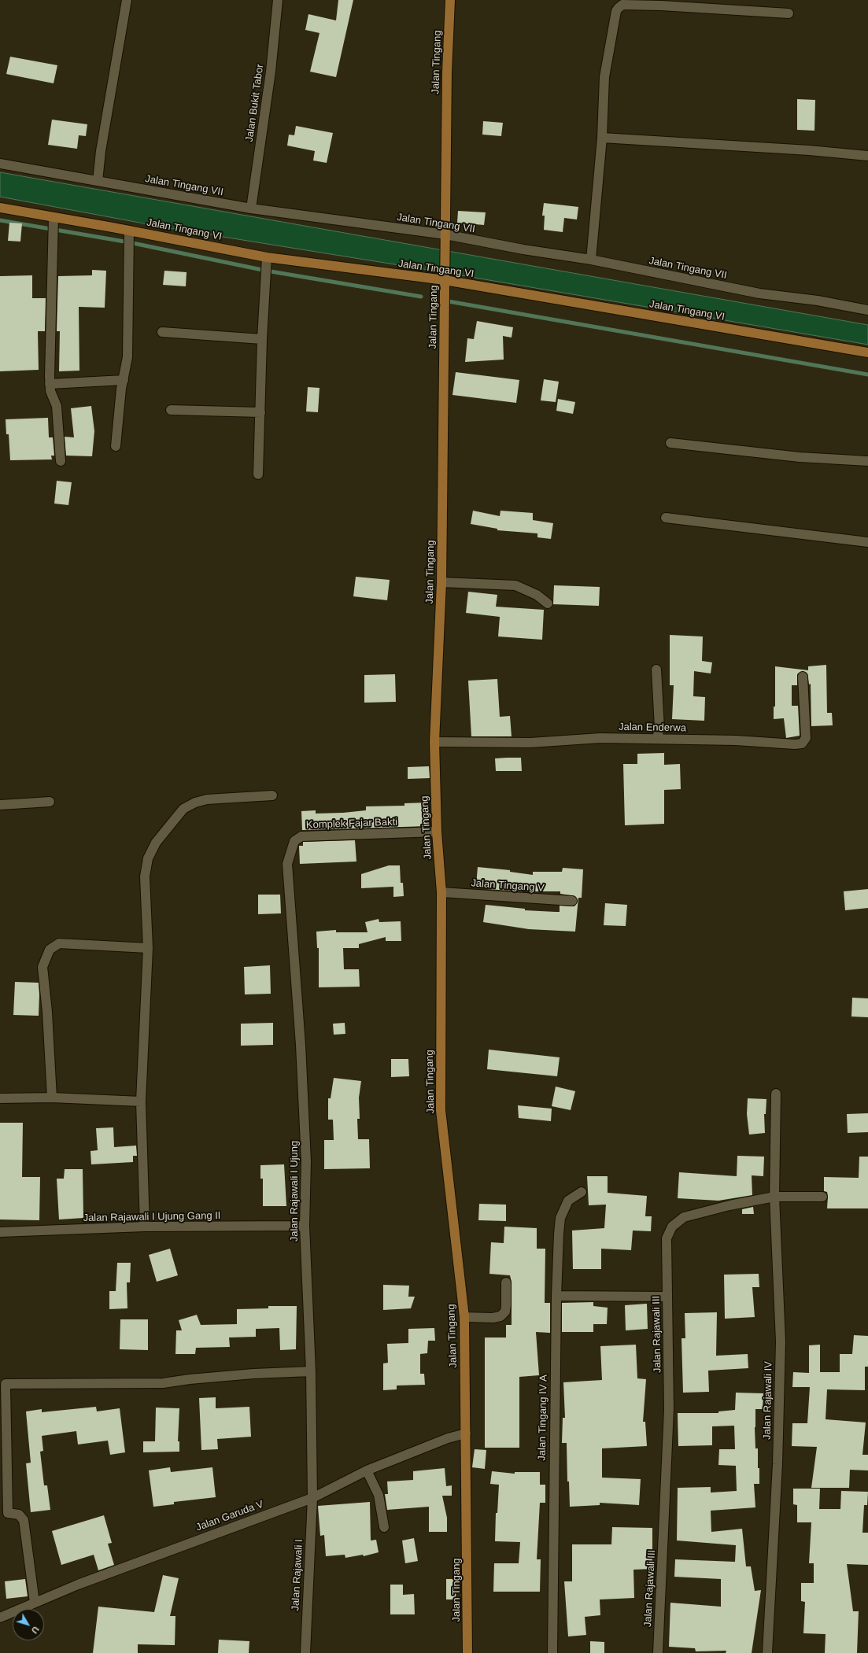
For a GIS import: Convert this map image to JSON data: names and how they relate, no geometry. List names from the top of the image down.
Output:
{
  "streets": {
    "main road": ["Jalan Tingang", "Jalan Tingang VI"],
    "street": [
      "Jalan Bukit Tabor",
      "Jalan Tingang VII",
      "Jalan Enderwa",
      "Komplek Fajar Bakti",
      "Jalan Tingang V",
      "Jalan Rajawali I Ujung",
      "Jalan Rajawali I Ujung Gang II",
      "Jalan Rajawali III",
      "Jalan Rajawali IV",
      "Jalan Tingang IV A",
      "Jalan Garuda V",
      "Jalan Rajawali I"
    ]
  },
  "crossings": [
    ["Jalan Tingang", "Jalan Tingang VII"],
    ["Jalan Tingang", "Jalan Tingang VI"],
    ["Jalan Tingang", "Jalan Enderwa"],
    ["Jalan Tingang", "Komplek Fajar Bakti"],
    ["Jalan Tingang", "Jalan Tingang V"],
    ["Jalan Tingang", "Jalan Garuda V"],
    ["Jalan Bukit Tabor", "Jalan Tingang VII"],
    ["Komplek Fajar Bakti", "Jalan Rajawali I Ujung"],
    ["Jalan Rajawali I Ujung", "Jalan Rajawali I Ujung Gang II"],
    ["Jalan Rajawali I Ujung", "Jalan Garuda V"],
    ["Jalan Rajawali I Ujung", "Jalan Rajawali I"],
    ["Jalan Rajawali III", "Jalan Rajawali IV"],
    ["Jalan Garuda V", "Jalan Rajawali I"]
  ],
  "north": "bottom right"
}
